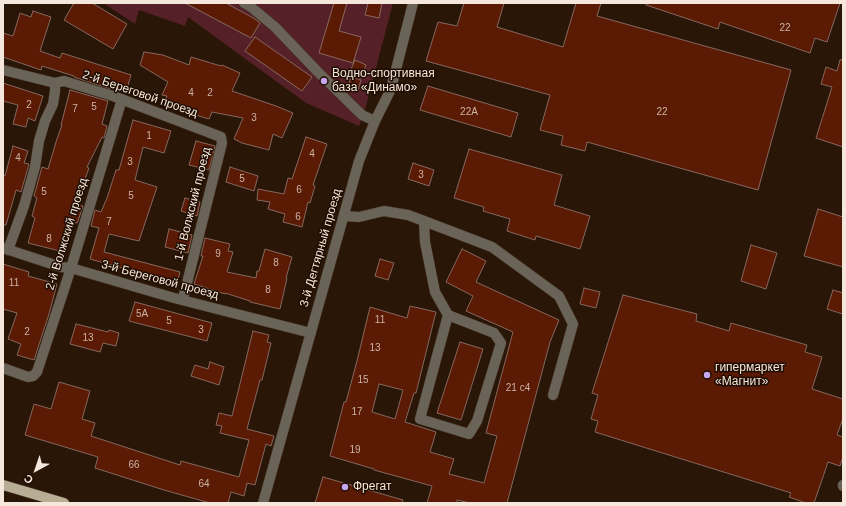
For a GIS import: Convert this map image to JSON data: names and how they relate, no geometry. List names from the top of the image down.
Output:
{
  "streets": {
    "street": [
      "2-й Береговой проезд",
      "1-й Волжский проезд",
      "2-й Волжский проезд",
      "3-й Дегтярный проезд",
      "3-й Береговой проезд"
    ]
  },
  "crossings": [
    ["2-й Береговой проезд", "1-й Волжский проезд"],
    ["2-й Береговой проезд", "2-й Волжский проезд"],
    ["1-й Волжский проезд", "3-й Береговой проезд"],
    ["2-й Волжский проезд", "3-й Береговой проезд"],
    ["3-й Дегтярный проезд", "3-й Береговой проезд"]
  ],
  "places": ["Водно-спортивная база «Динамо»", "гипермаркет «Магнит»", "Фрегат"],
  "house_numbers": [
    "22",
    "4",
    "2",
    "2",
    "5",
    "7",
    "22А",
    "22",
    "3",
    "1",
    "4",
    "4",
    "3",
    "3",
    "5",
    "6",
    "5",
    "5",
    "6",
    "7",
    "8",
    "9",
    "8",
    "11",
    "8",
    "5А",
    "11",
    "5",
    "3",
    "2",
    "13",
    "13",
    "15",
    "21 с4",
    "17",
    "19",
    "66",
    "64"
  ],
  "north": "bottom left"
}
